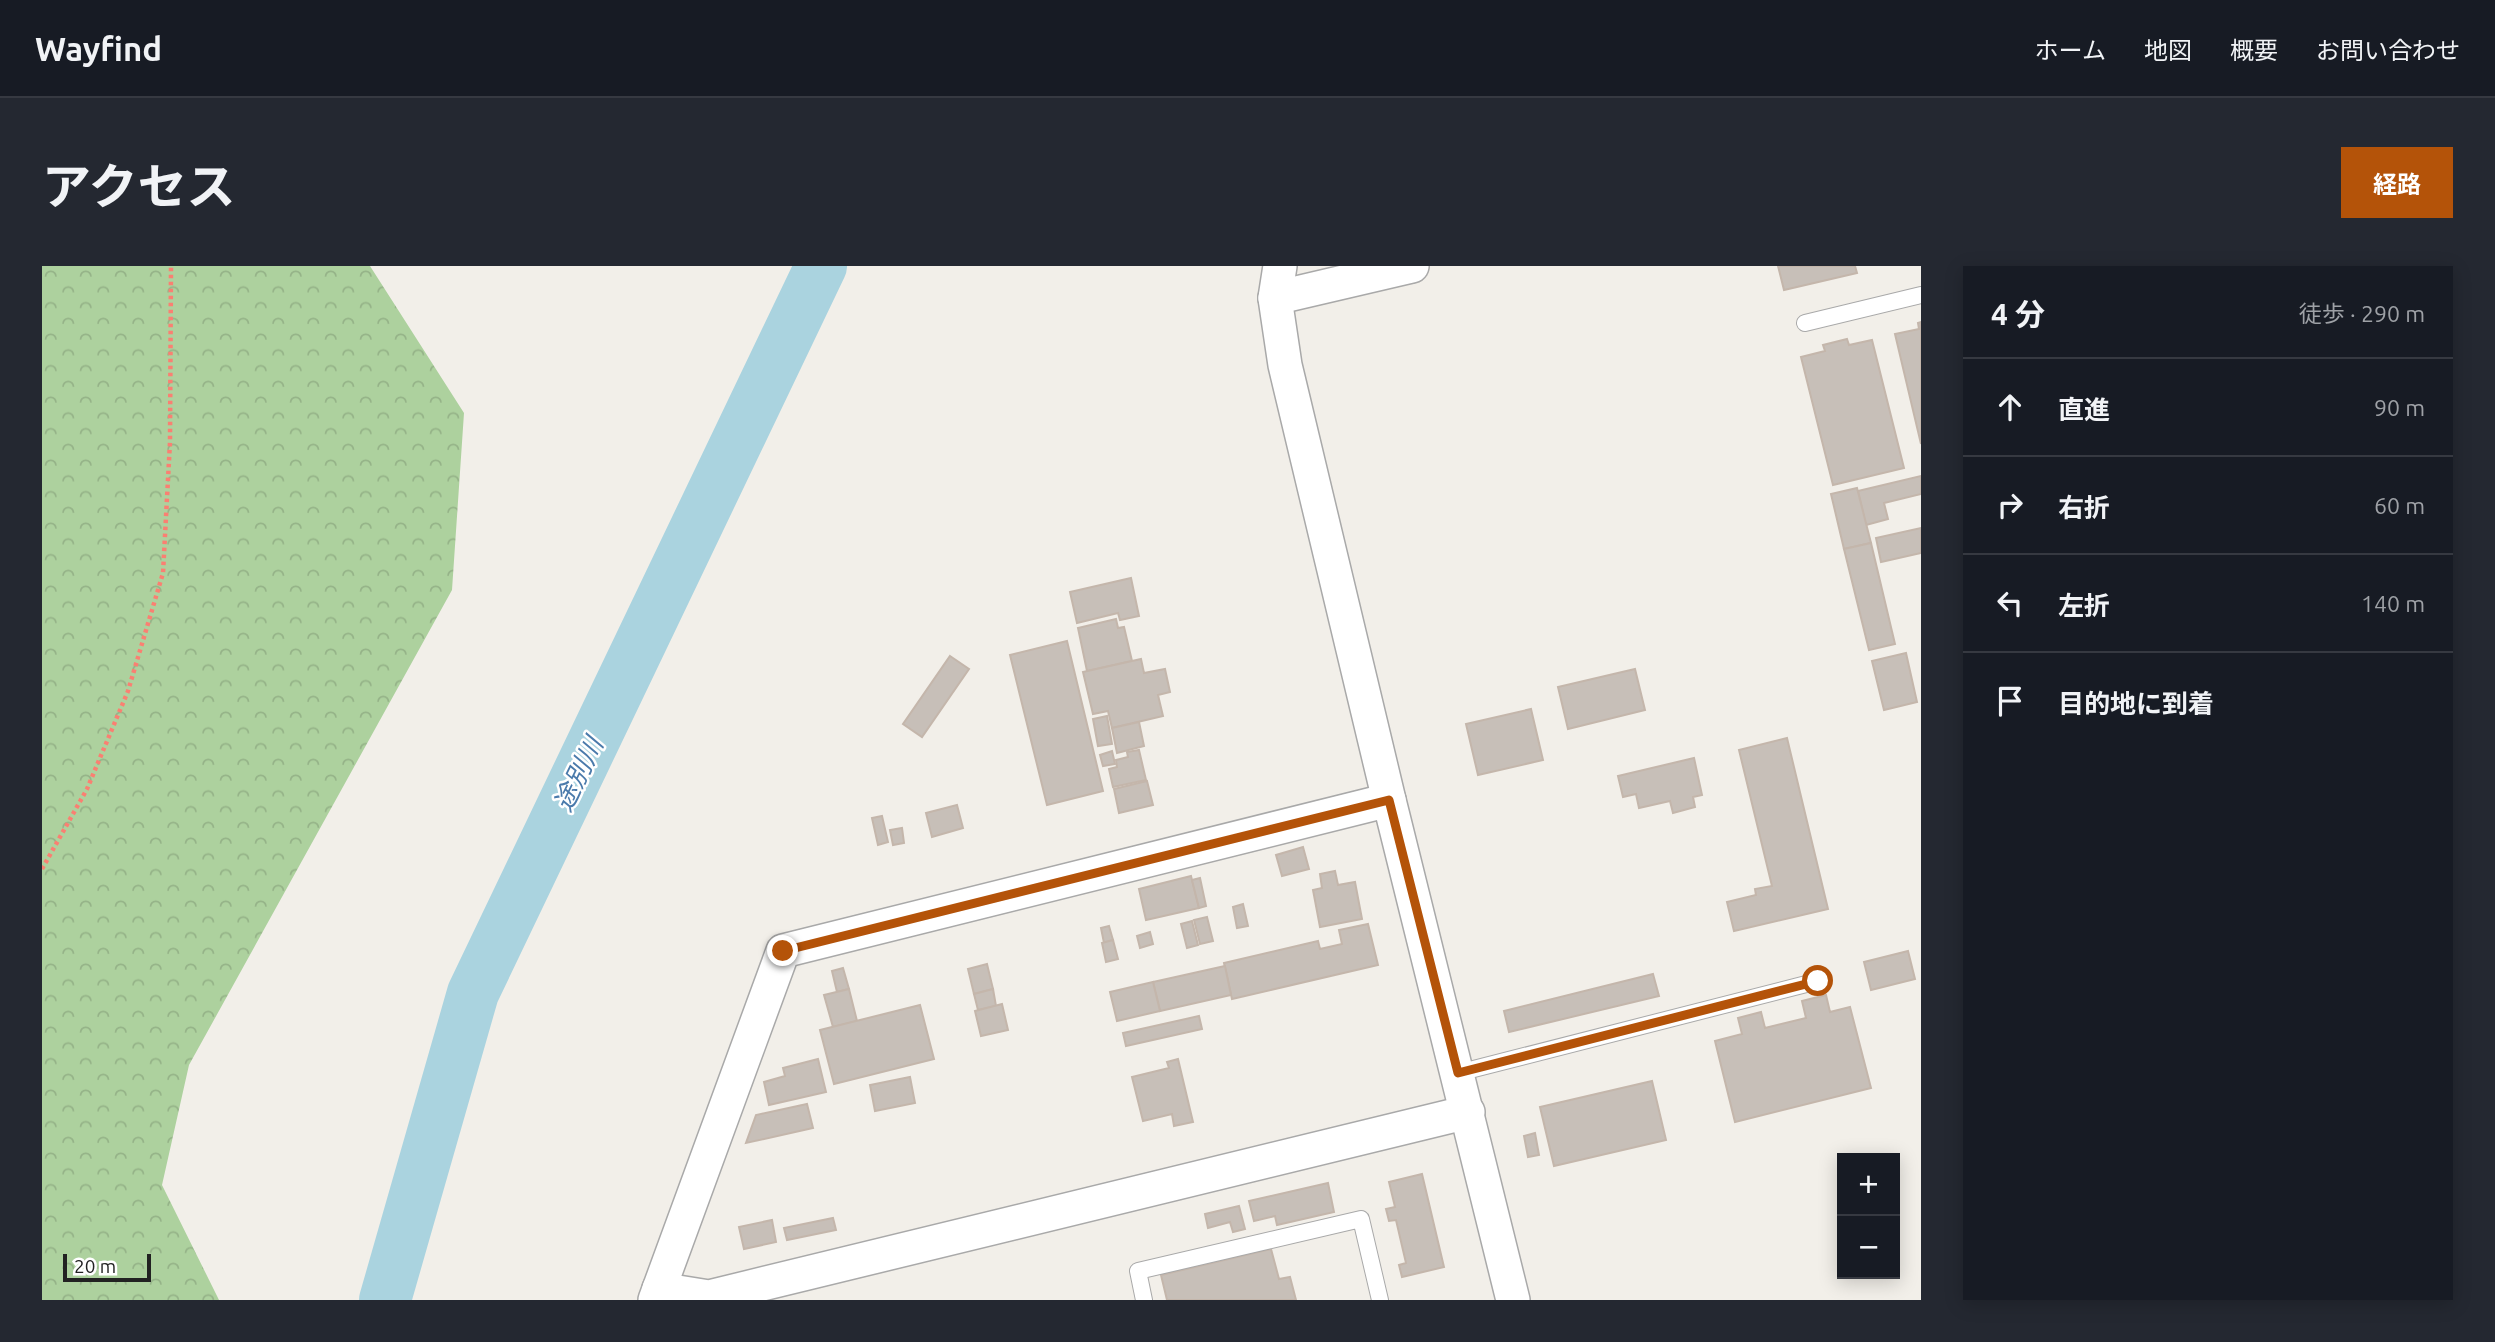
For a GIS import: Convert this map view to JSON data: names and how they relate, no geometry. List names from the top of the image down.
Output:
{
  "water": ["途別川"],
  "scale_bar": "20 m",
  "page": {
    "header": "Wayfind",
    "nav": [
      "ホーム",
      "地図",
      "概要",
      "お問い合わせ"
    ],
    "title": "アクセス",
    "buttons": "経路",
    "heading": ["4 分", "徒歩 · 290 m"],
    "list": [
      ["直進", "90 m"],
      ["右折", "60 m"],
      ["左折", "140 m"],
      "目的地に到着"
    ],
    "map_buttons": ["+", "−"],
    "scale": "20 m"
  }
}
